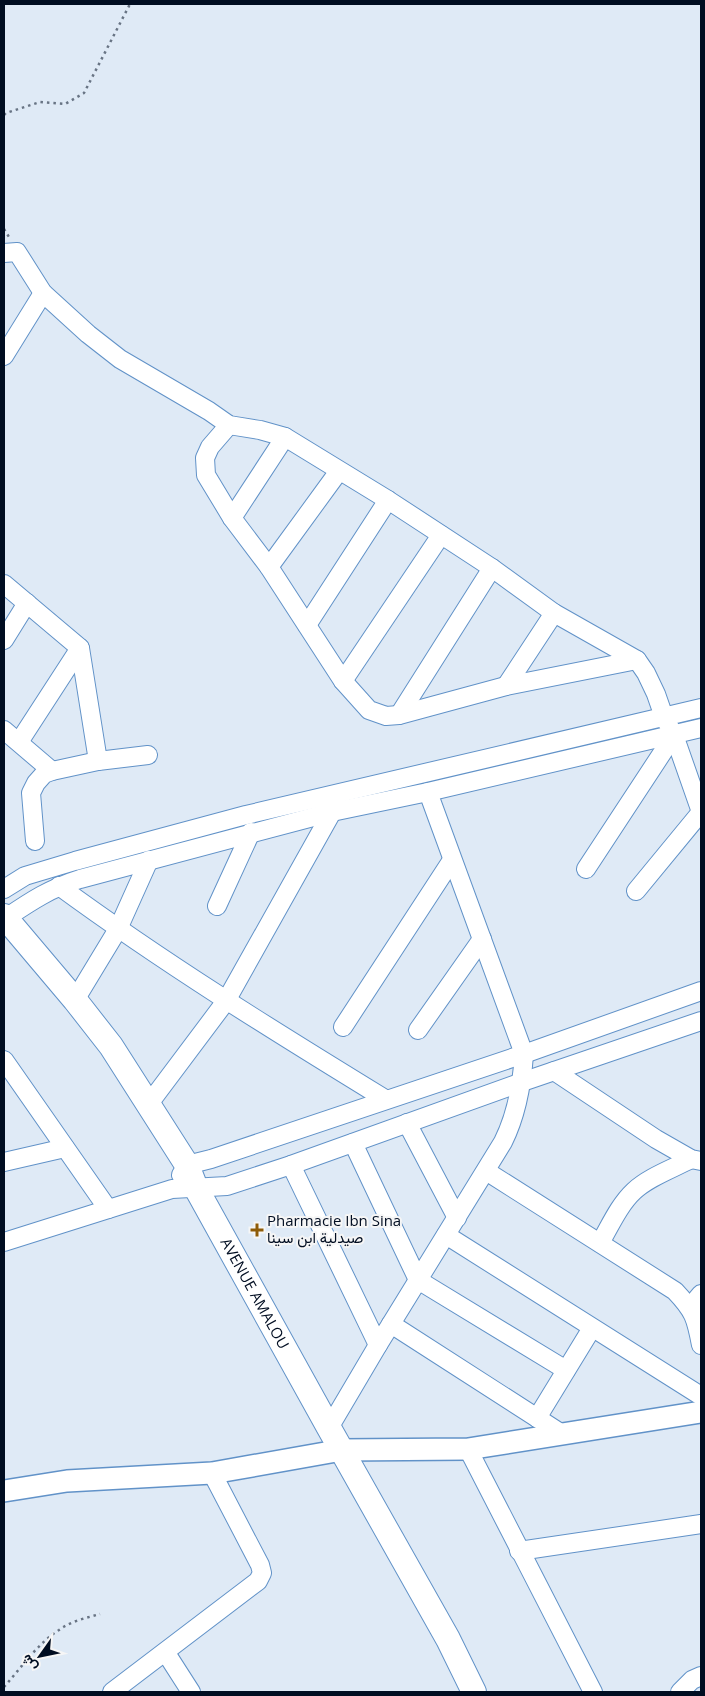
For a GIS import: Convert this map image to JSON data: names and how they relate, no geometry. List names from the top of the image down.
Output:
{
  "streets": {
    "main road": ["AVENUE AMALOU"]
  },
  "places": {
    "health": ["Pharmacie Ibn Sina صيدلية ابن سينا"]
  },
  "north": "bottom left"
}
